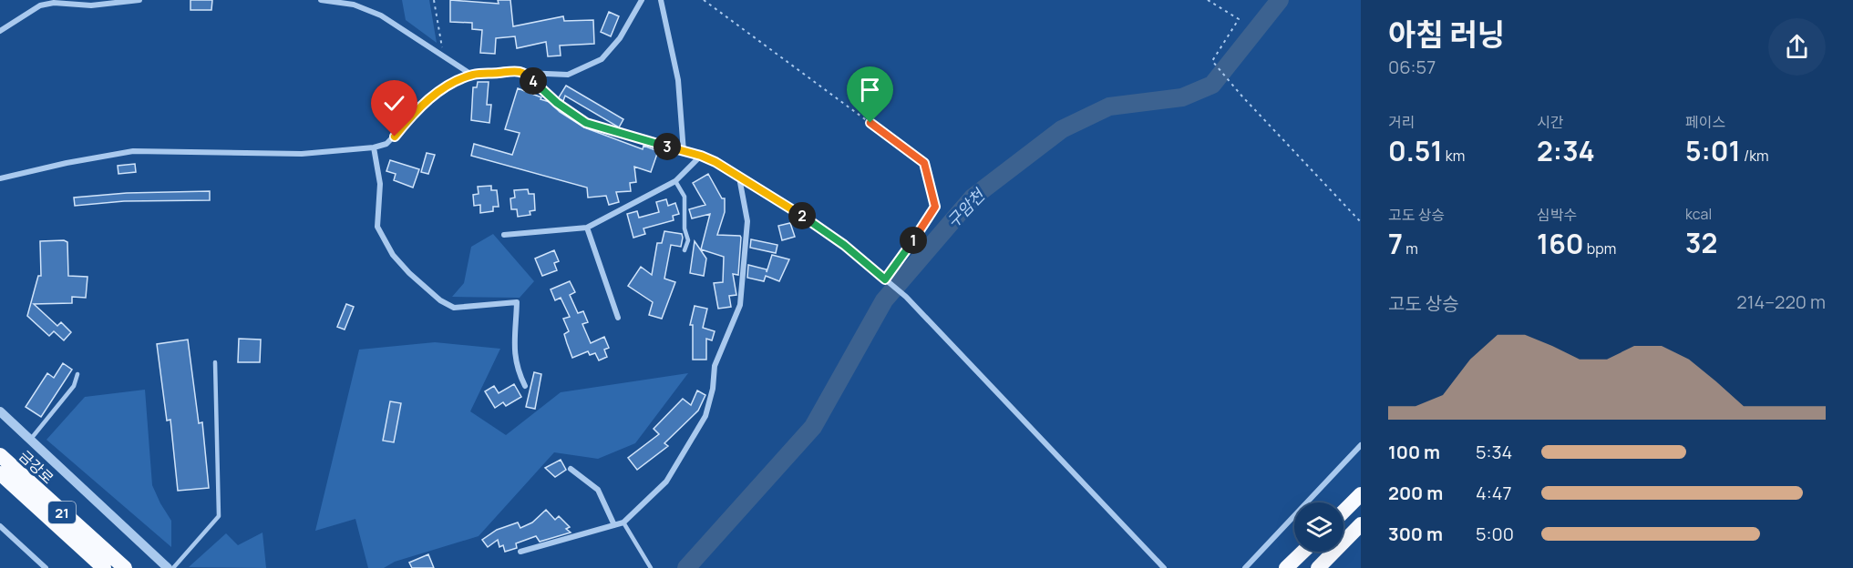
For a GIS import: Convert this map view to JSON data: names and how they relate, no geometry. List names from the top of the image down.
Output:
{
  "streets": {
    "highway": ["금강로", "21"]
  },
  "water": ["구암천"],
  "page": {
    "heading": ["아침 러닝", "06:57"],
    "pins": [
      "4",
      "3",
      "2",
      "1"
    ],
    "stats": [
      ["거리", "0.51 km"],
      ["시간", "2:34"],
      ["페이스", "5:01 /km"],
      ["고도 상승", "7 m"],
      ["심박수", "160 bpm"],
      ["kcal", "32"]
    ],
    "chart": ["고도 상승", "214–220 m"],
    "list": [
      {
        "name": "100 m",
        "note": "5:34"
      },
      {
        "name": "200 m",
        "note": "4:47"
      },
      {
        "name": "300 m",
        "note": "5:00"
      }
    ]
  }
}
